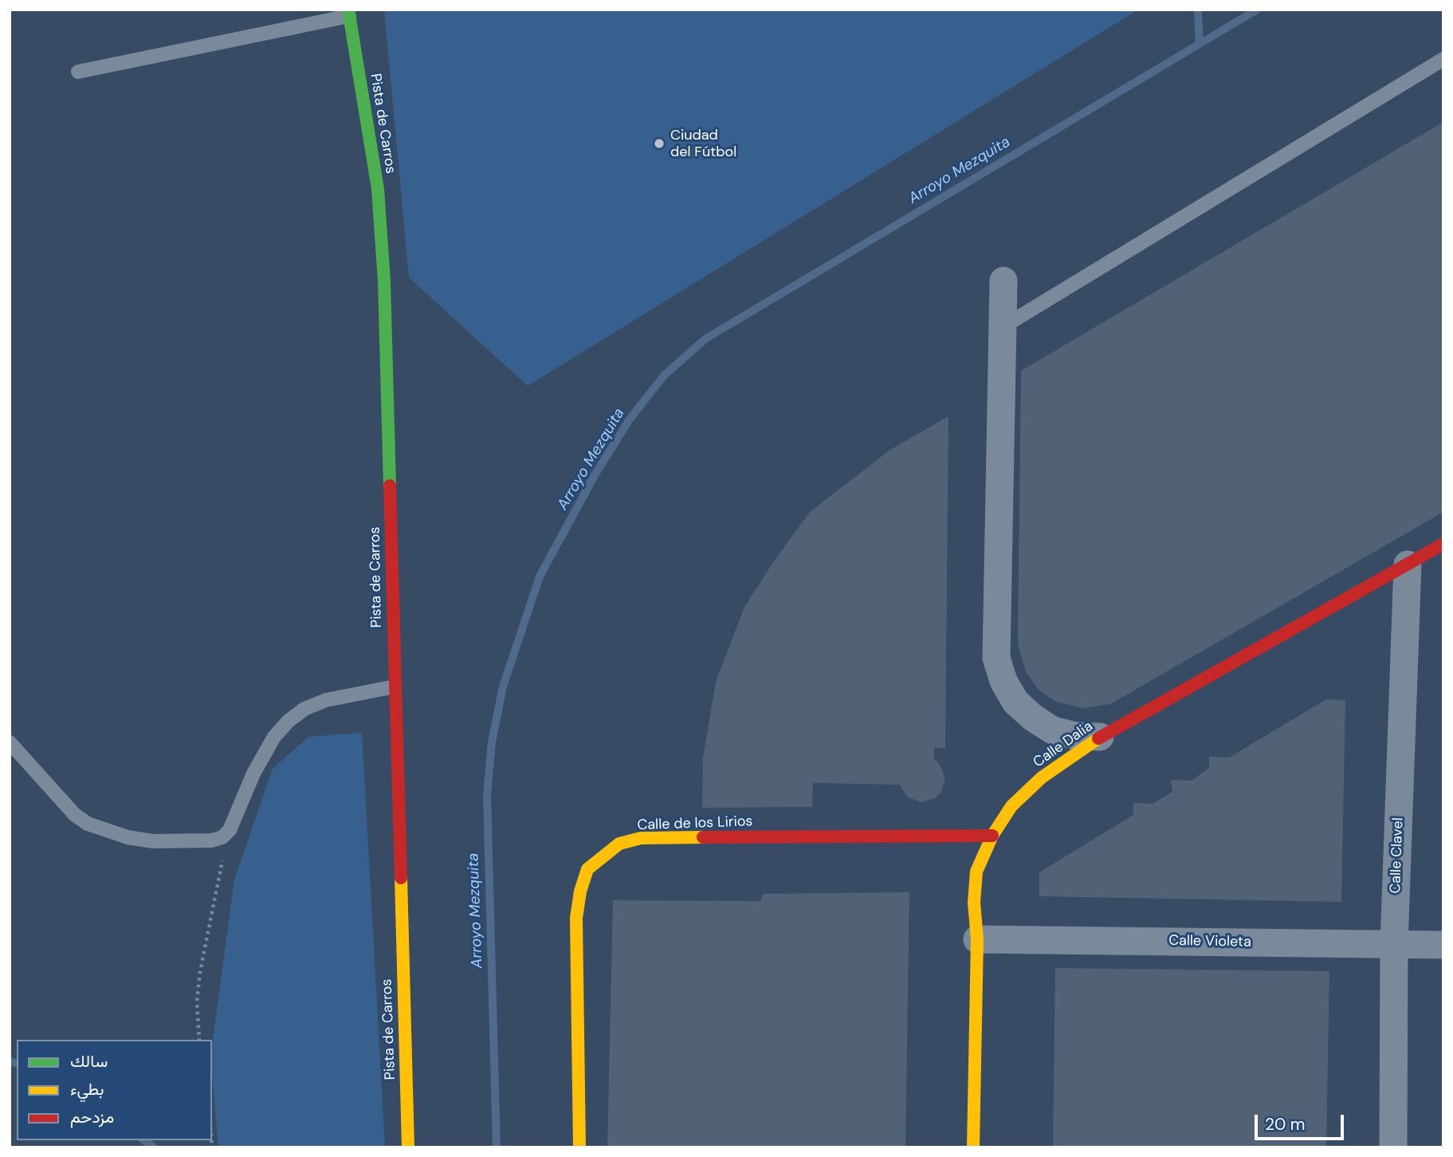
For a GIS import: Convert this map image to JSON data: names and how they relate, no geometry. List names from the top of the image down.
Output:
{
  "streets": {
    "street": [
      "Pista de Carros",
      "Calle Dalia",
      "Calle de los Lirios",
      "Calle Clavel",
      "Calle Violeta"
    ]
  },
  "crossings": [
    ["Calle Dalia", "Calle de los Lirios"],
    ["Calle Dalia", "Calle Clavel"],
    ["Calle Dalia", "Calle Violeta"],
    ["Calle Clavel", "Calle Violeta"]
  ],
  "water": ["Arroyo Mezquita"],
  "places": ["Ciudad del Fútbol"],
  "legend": ["سالك", "بطيء", "مزدحم"],
  "scale_bar": "20 m"
}
